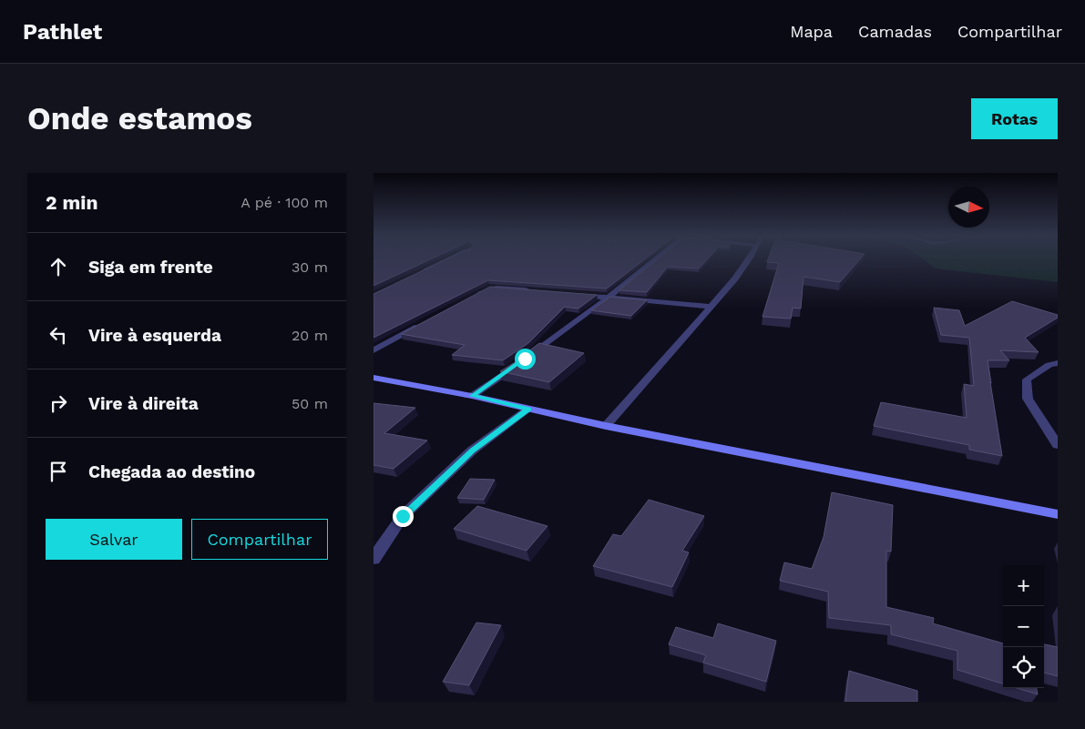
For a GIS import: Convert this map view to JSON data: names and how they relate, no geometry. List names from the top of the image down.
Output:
{
  "north": "right",
  "page": {
    "header": "Pathlet",
    "nav": ["Mapa", "Camadas", "Compartilhar"],
    "buttons": [
      "Rotas",
      ["Salvar", "Compartilhar"]
    ],
    "title": "Onde estamos",
    "heading": ["2 min", "A pé · 100 m"],
    "list": [
      ["Siga em frente", "30 m"],
      ["Vire à esquerda", "20 m"],
      ["Vire à direita", "50 m"],
      "Chegada ao destino"
    ],
    "map_buttons": ["+", "−"]
  }
}
